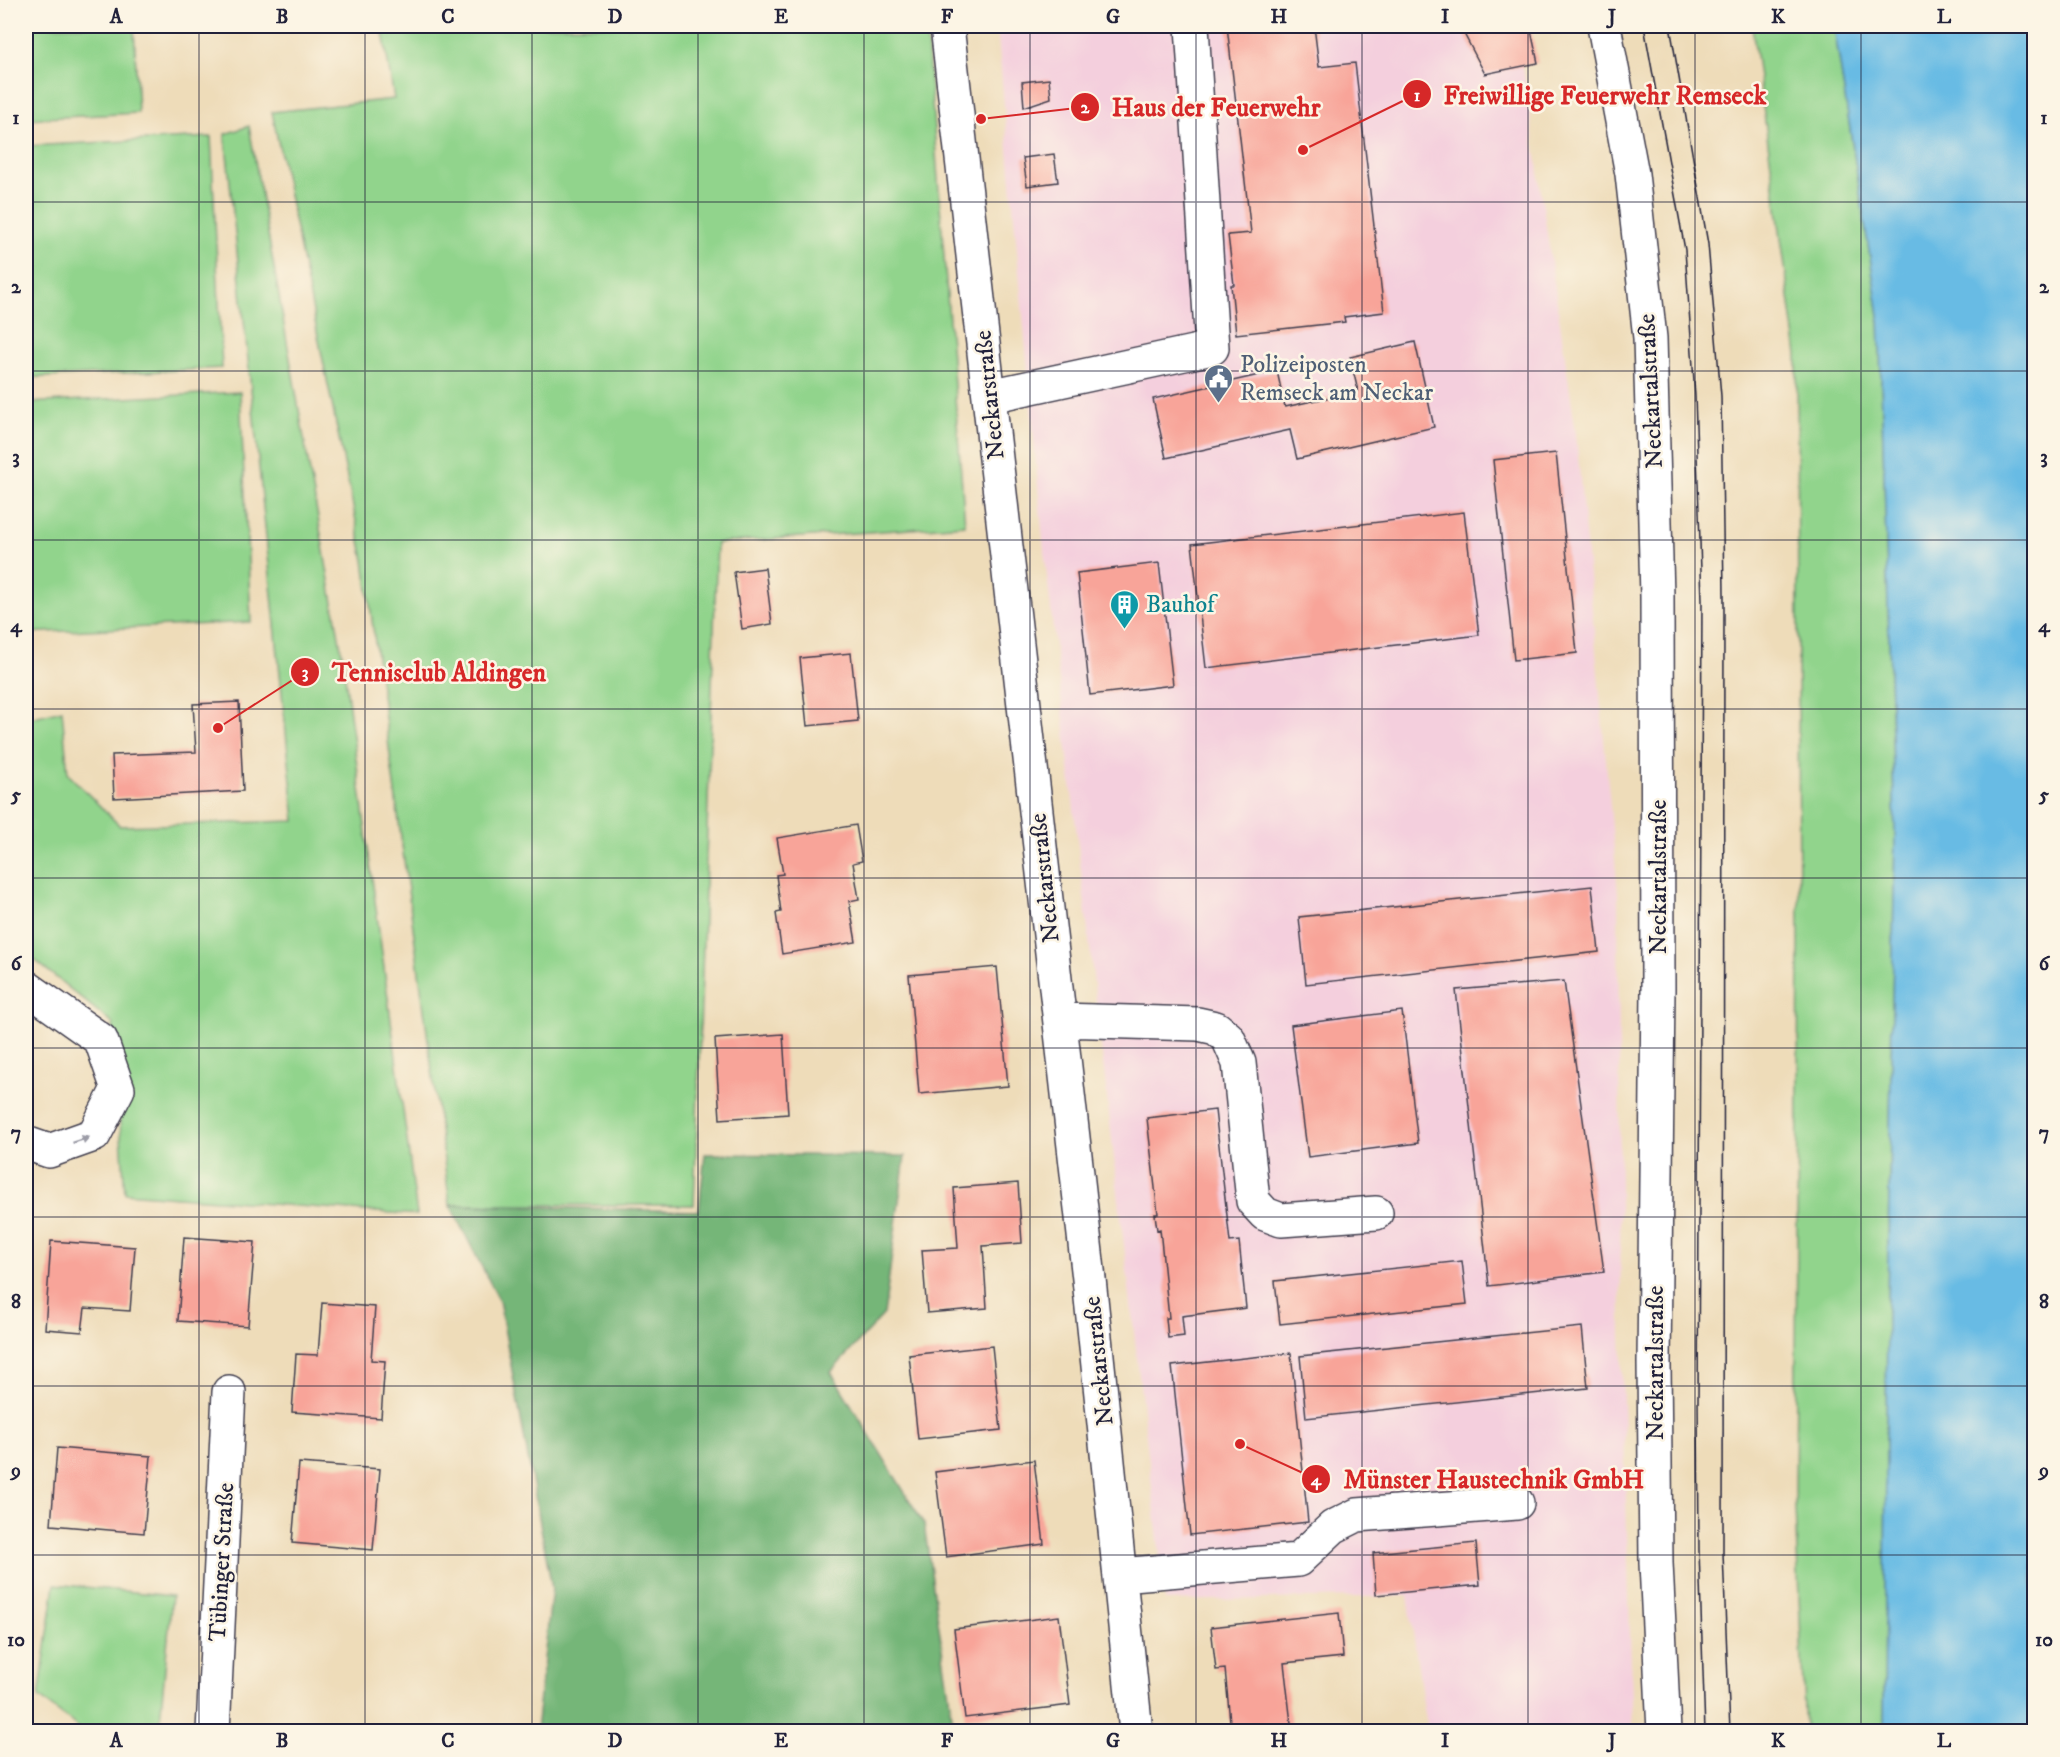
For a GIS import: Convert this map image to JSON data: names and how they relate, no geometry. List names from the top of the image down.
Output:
{
  "streets": {
    "street": ["Neckartalstraße", "Neckarstraße", "Tübinger Straße"]
  },
  "places": {
    "other": [
      "Haus der Feuerwehr",
      "Freiwillige Feuerwehr Remseck",
      "Tennisclub Aldingen",
      "Münster Haustechnik GmbH"
    ],
    "public building": ["Polizeiposten Remseck am Neckar"],
    "building": ["Bauhof"]
  },
  "grid": {
    "columns": [
      "A",
      "B",
      "C",
      "D",
      "E",
      "F",
      "G",
      "H",
      "I",
      "J",
      "K",
      "L"
    ],
    "rows": [
      "1",
      "2",
      "3",
      "4",
      "5",
      "6",
      "7",
      "8",
      "9",
      "10"
    ]
  }
}
